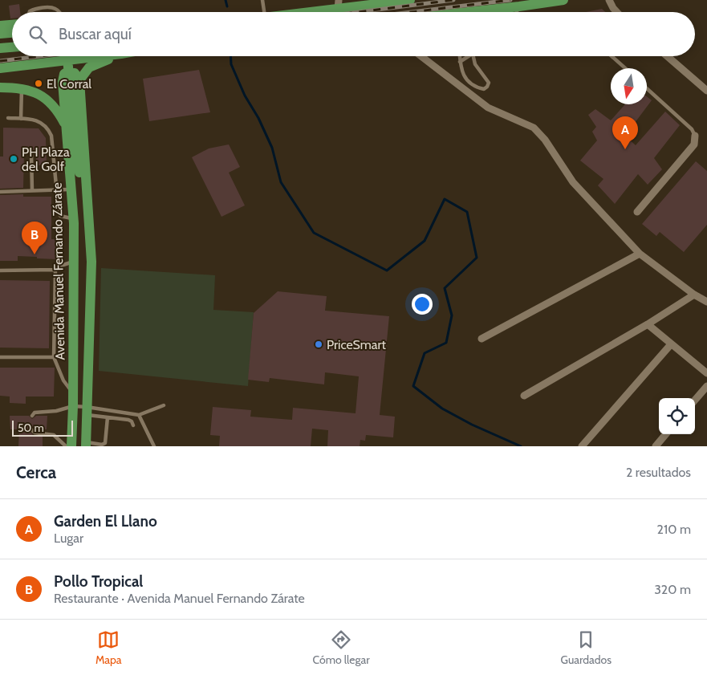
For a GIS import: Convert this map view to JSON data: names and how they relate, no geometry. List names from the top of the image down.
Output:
{
  "streets": {
    "main road": ["Avenida Manuel Fernando Zárate"]
  },
  "places": ["El Corral", "PH Plaza del Golf", "PriceSmart"],
  "scale_bar": "50 m",
  "north": "bottom",
  "page": {
    "search": "Buscar aquí",
    "pins": ["A", "B"],
    "scale": "50 m",
    "heading": ["Cerca", "2 resultados"],
    "list": [
      {
        "mark": "A",
        "name": "Garden El Llano",
        "note": "Lugar",
        "value": "210 m"
      },
      {
        "mark": "B",
        "name": "Pollo Tropical",
        "note": "Restaurante · Avenida Manuel Fernando Zárate",
        "value": "320 m"
      }
    ],
    "nav": ["Mapa", "Cómo llegar", "Guardados"]
  }
}
